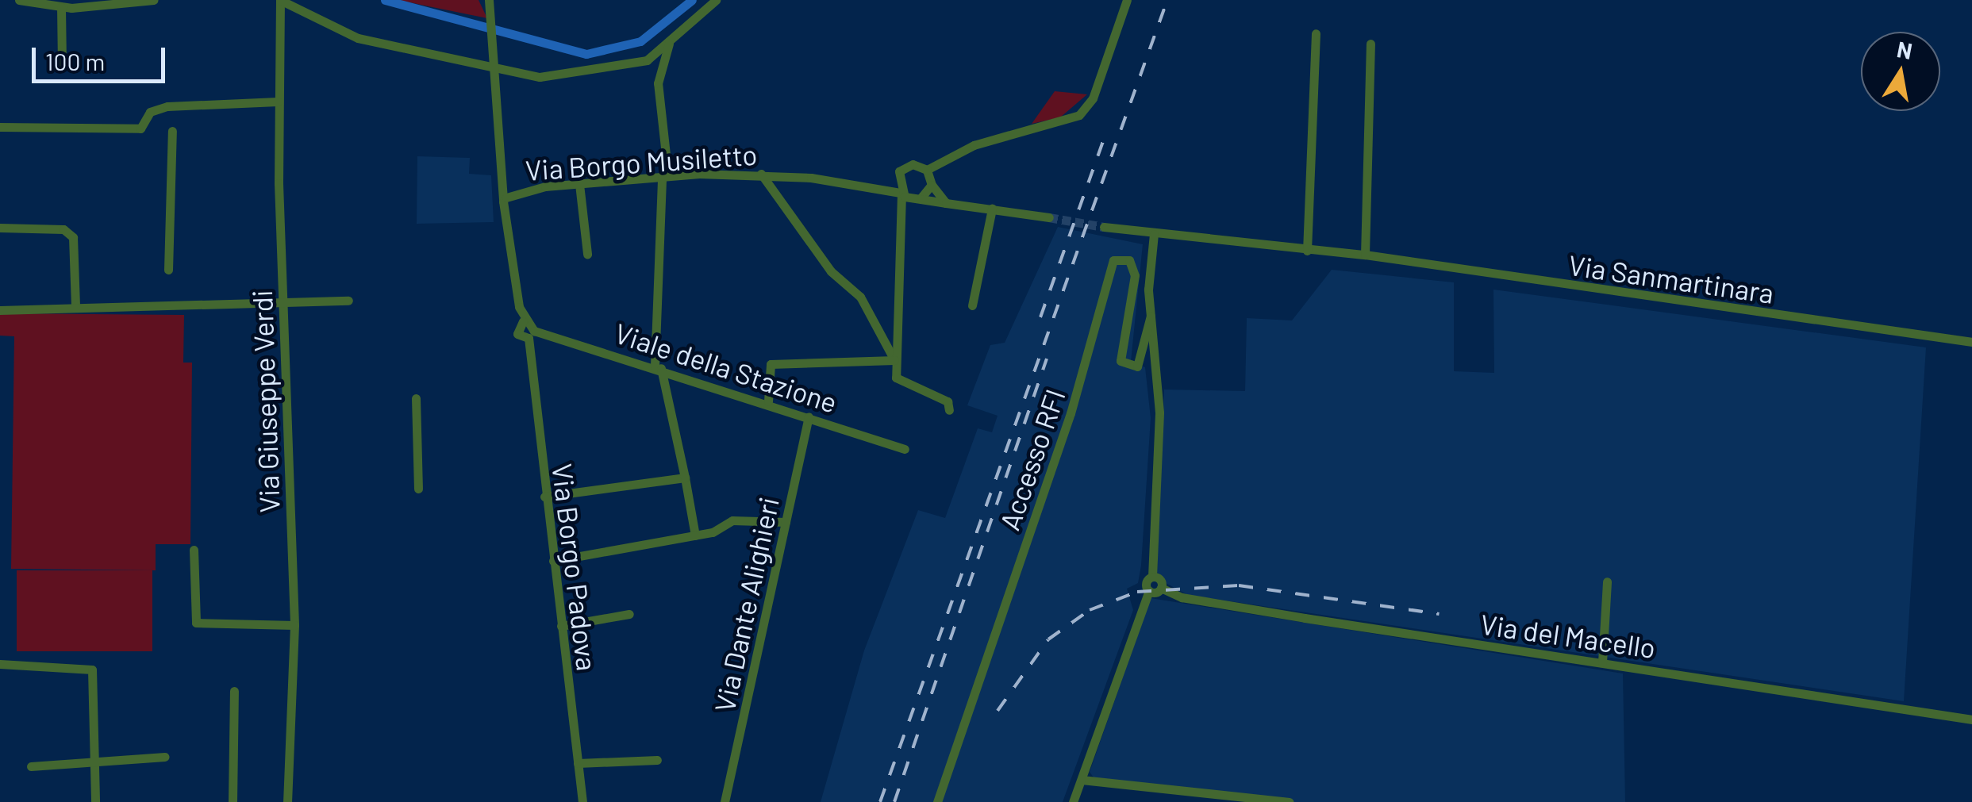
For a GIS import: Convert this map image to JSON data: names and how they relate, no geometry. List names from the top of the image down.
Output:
{
  "streets": {
    "street": [
      "Via Borgo Musiletto",
      "Via Sanmartinara",
      "Viale della Stazione",
      "Via Giuseppe Verdi",
      "Accesso RFI",
      "Via Borgo Padova",
      "Via Dante Alighieri",
      "Via del Macello"
    ]
  },
  "crossings": [
    ["Via Borgo Musiletto", "Via Borgo Padova"],
    ["Viale della Stazione", "Via Borgo Padova"],
    ["Viale della Stazione", "Via Dante Alighieri"]
  ],
  "scale_bar": "100 m",
  "north": "top"
}
